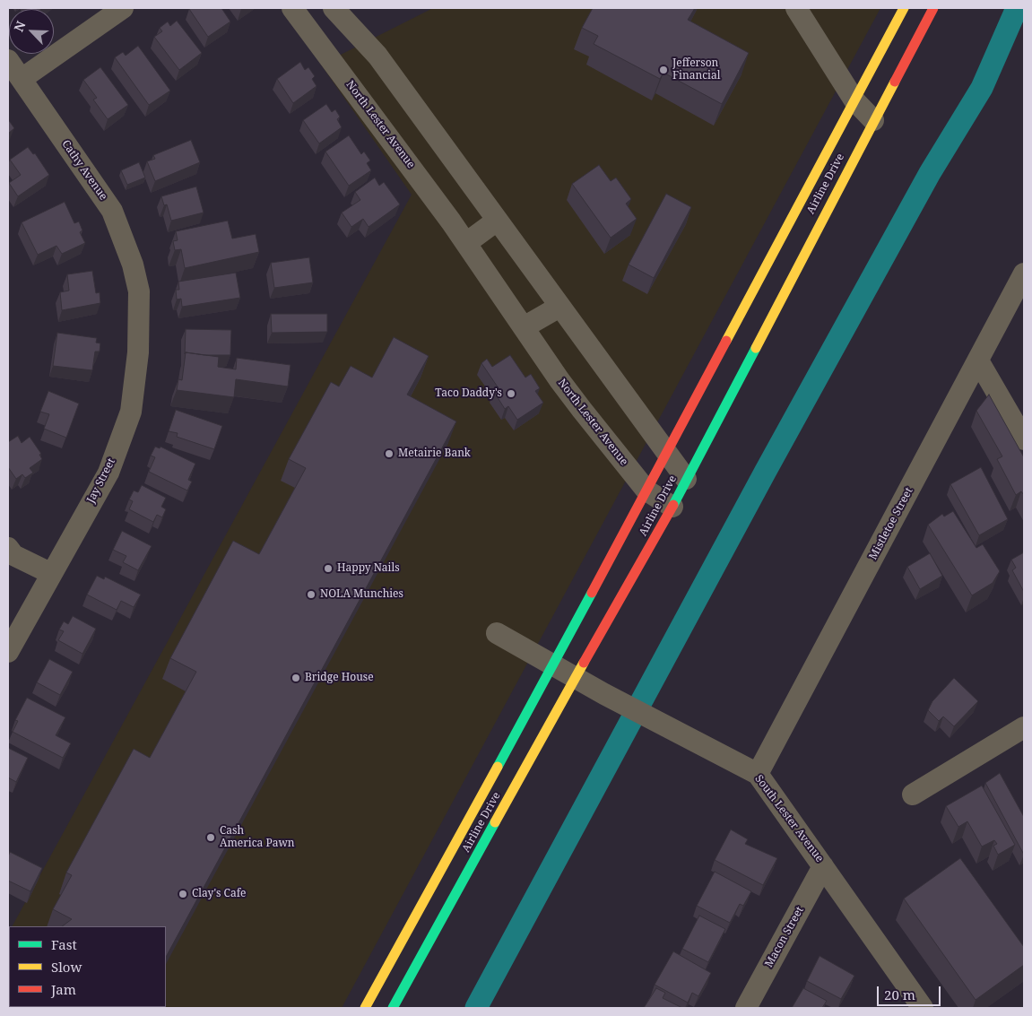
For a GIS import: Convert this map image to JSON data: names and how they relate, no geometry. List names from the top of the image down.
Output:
{
  "streets": {
    "highway": ["Airline Drive"],
    "street": [
      "North Lester Avenue",
      "Cathy Avenue",
      "Jay Street",
      "Mistletoe Street",
      "South Lester Avenue",
      "Macon Street"
    ]
  },
  "crossings": [
    ["North Lester Avenue", "Airline Drive"],
    ["Cathy Avenue", "Jay Street"],
    ["Airline Drive", "South Lester Avenue"],
    ["Mistletoe Street", "South Lester Avenue"],
    ["South Lester Avenue", "Macon Street"]
  ],
  "places": [
    "Jefferson Financial",
    "Taco Daddy's",
    "Metairie Bank",
    "Happy Nails",
    "NOLA Munchies",
    "Bridge House",
    "Cash America Pawn",
    "Clay's Cafe"
  ],
  "legend": ["Fast", "Slow", "Jam"],
  "scale_bar": "20 m",
  "north": "top left"
}
